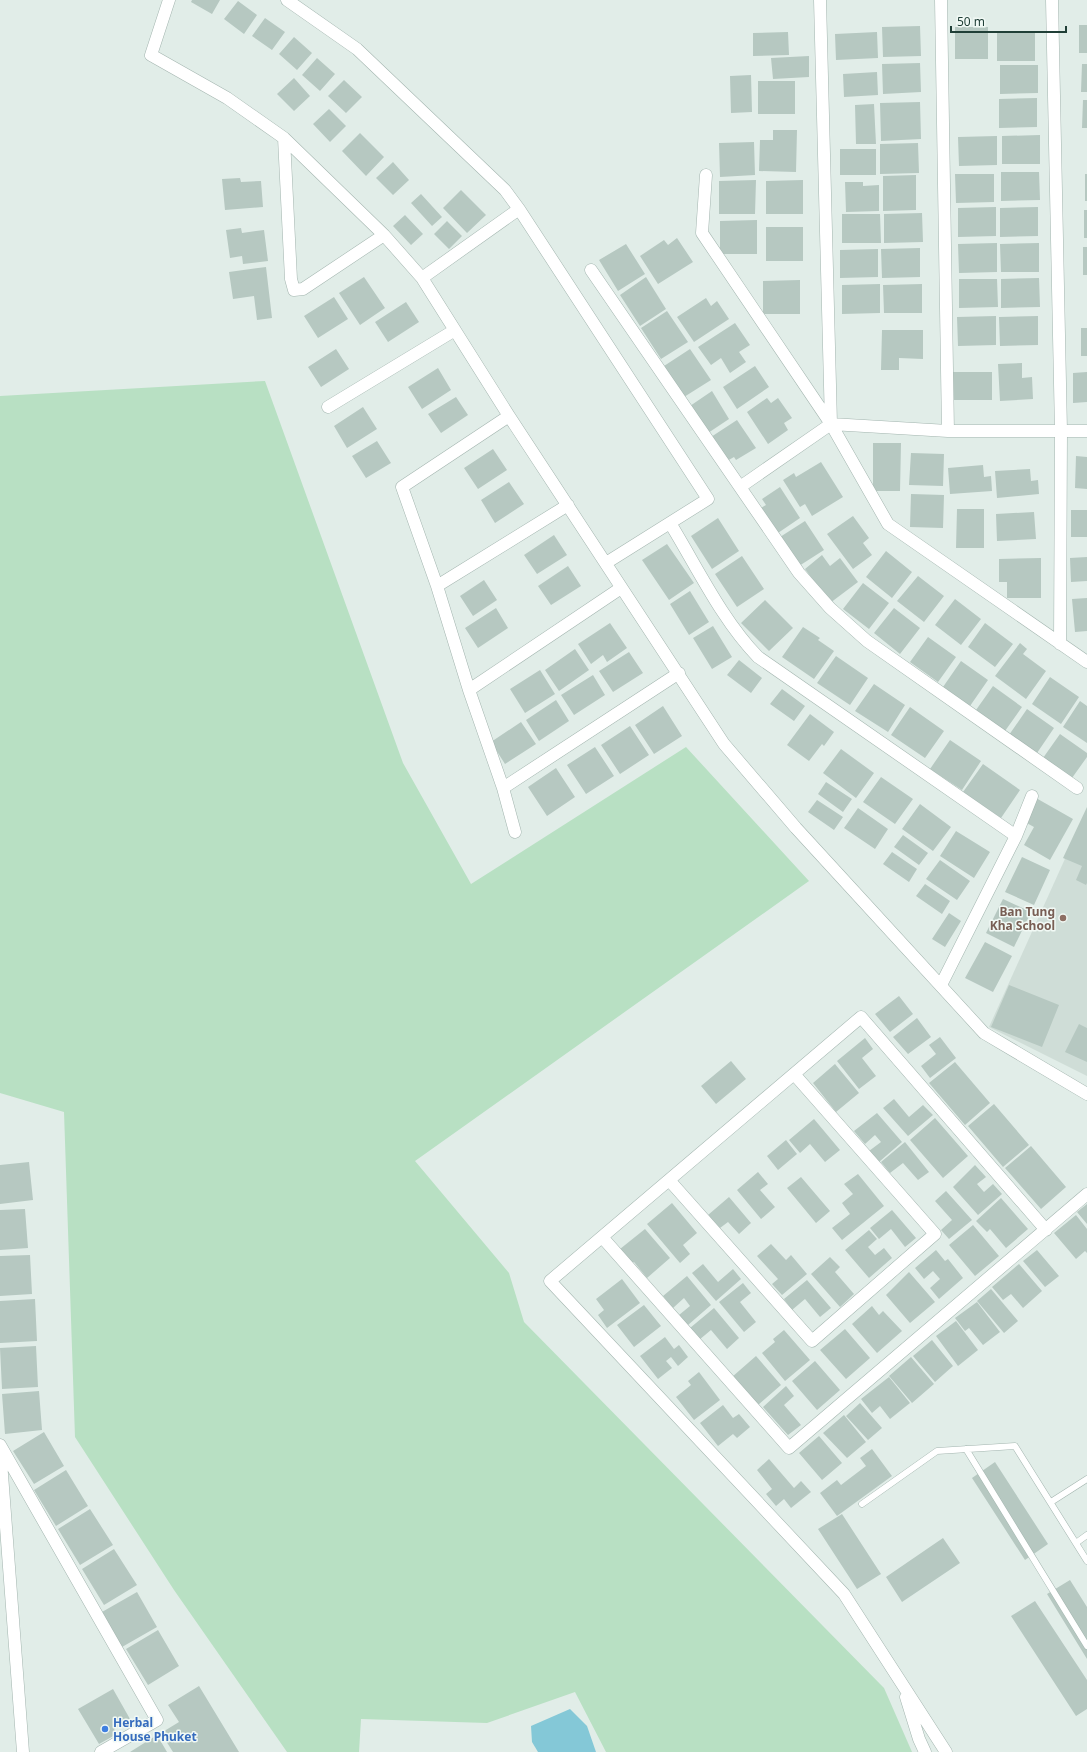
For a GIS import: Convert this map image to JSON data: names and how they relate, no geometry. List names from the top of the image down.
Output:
{
  "places": ["Ban Tung Kha School", "Herbal House Phuket"],
  "scale_bar": "50 m"
}
